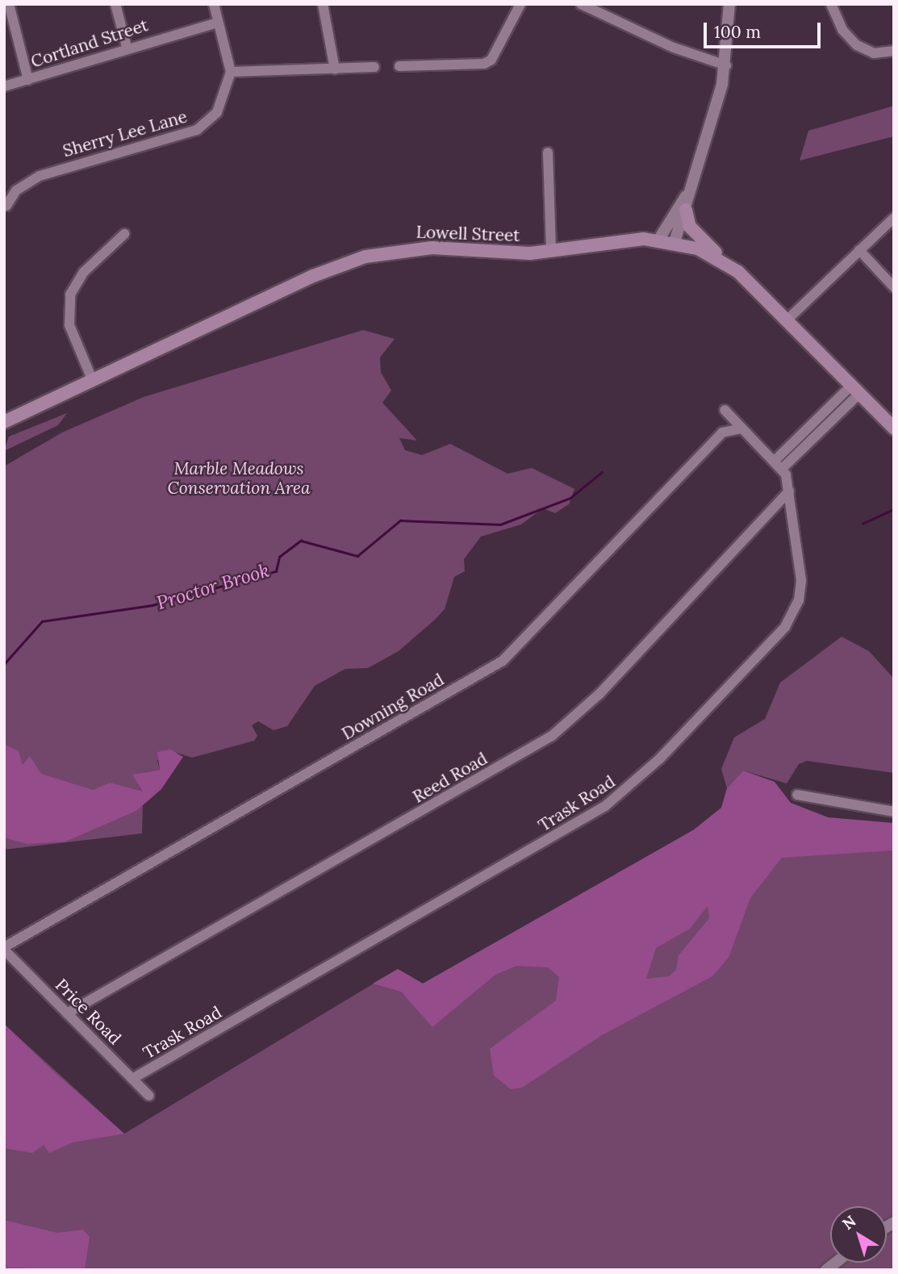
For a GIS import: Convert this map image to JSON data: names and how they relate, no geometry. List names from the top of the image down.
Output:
{
  "streets": {
    "main road": ["Lowell Street"],
    "street": [
      "Cortland Street",
      "Sherry Lee Lane",
      "Downing Road",
      "Reed Road",
      "Trask Road",
      "Price Road"
    ]
  },
  "crossings": [
    ["Downing Road", "Price Road"],
    ["Reed Road", "Trask Road"],
    ["Reed Road", "Price Road"],
    ["Trask Road", "Price Road"]
  ],
  "water": ["Proctor Brook"],
  "parks": ["Marble Meadows Conservation Area"],
  "scale_bar": "100 m",
  "north": "top left"
}
